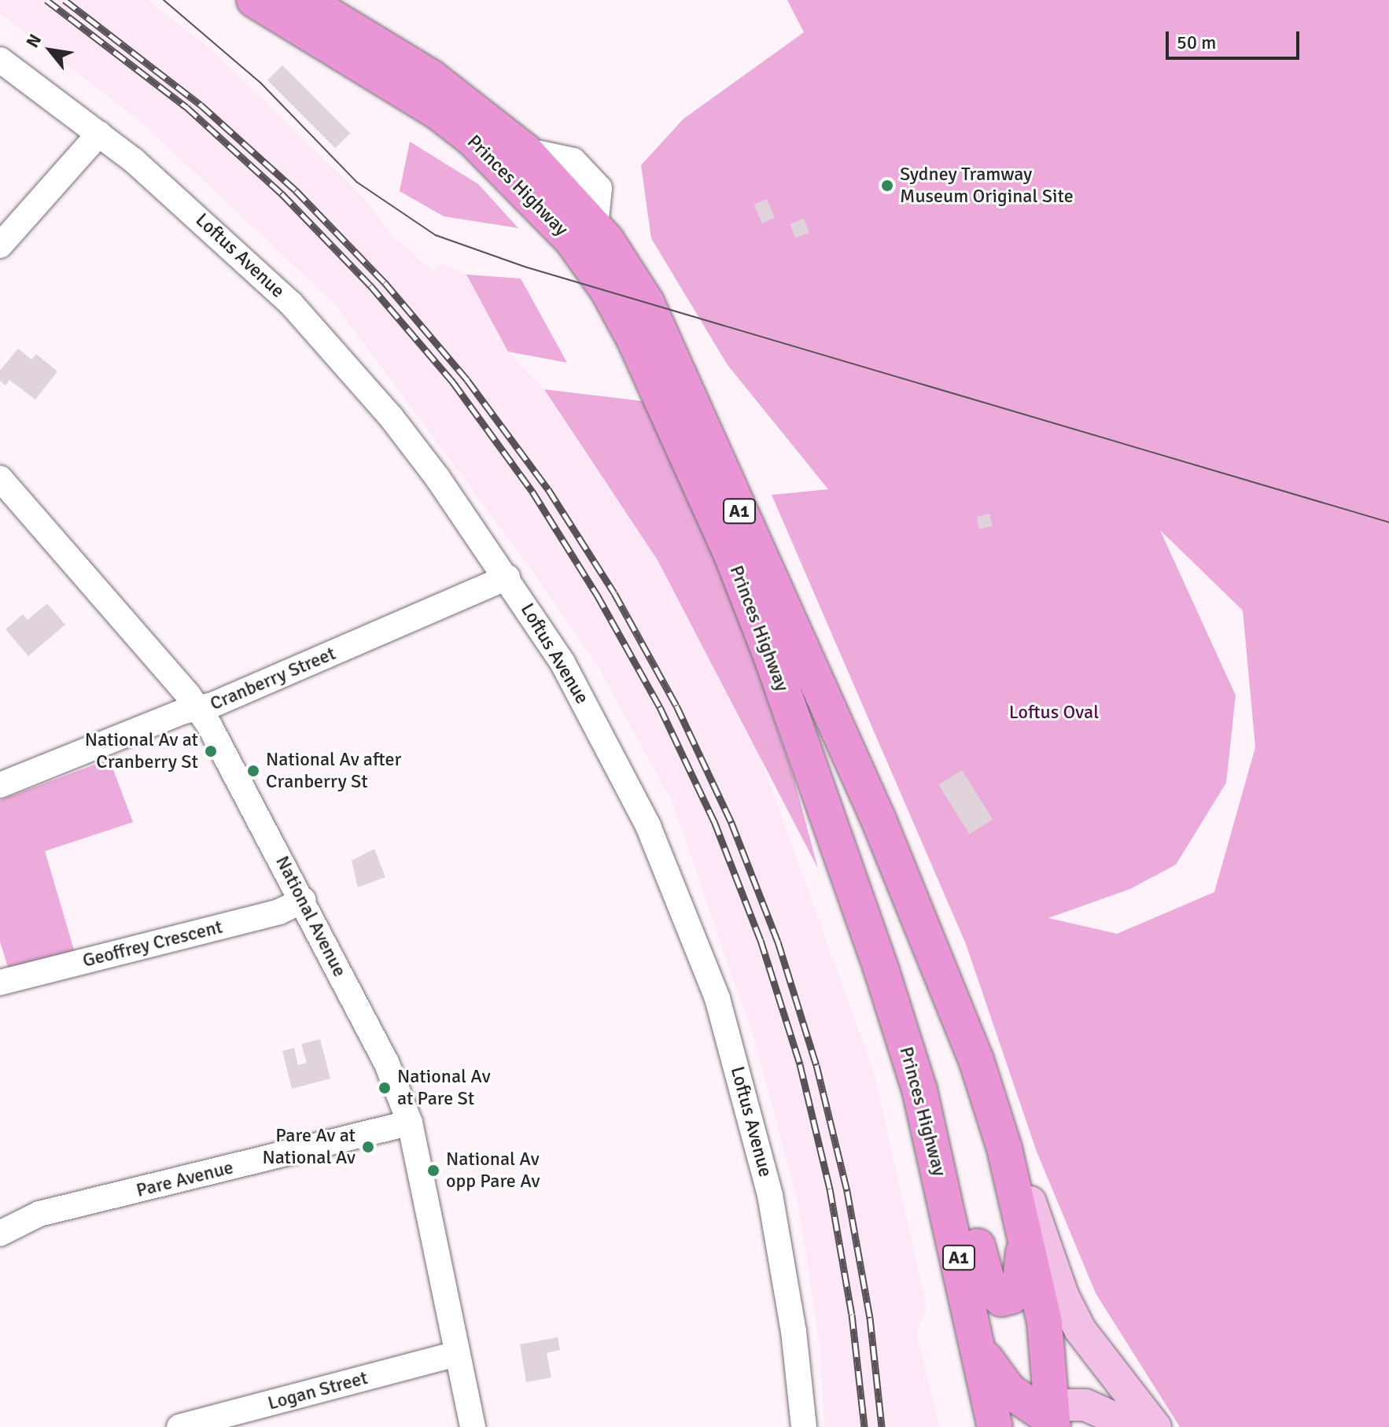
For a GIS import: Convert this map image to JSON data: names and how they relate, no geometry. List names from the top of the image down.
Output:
{
  "streets": {
    "highway": ["Princes Highway", "A1"],
    "street": [
      "Loftus Avenue",
      "Cranberry Street",
      "National Avenue",
      "Geoffrey Crescent",
      "Pare Avenue",
      "Logan Street"
    ]
  },
  "crossings": [
    ["Loftus Avenue", "Cranberry Street"],
    ["Cranberry Street", "National Avenue"],
    ["National Avenue", "Geoffrey Crescent"],
    ["National Avenue", "Pare Avenue"],
    ["National Avenue", "Logan Street"]
  ],
  "parks": ["Loftus Oval"],
  "places": [
    "Sydney Tramway Museum Original Site",
    "National Av at Cranberry St",
    "National Av after Cranberry St",
    "National Av at Pare St",
    "Pare Av at National Av",
    "National Av opp Pare Av"
  ],
  "scale_bar": "50 m",
  "north": "top left"
}
